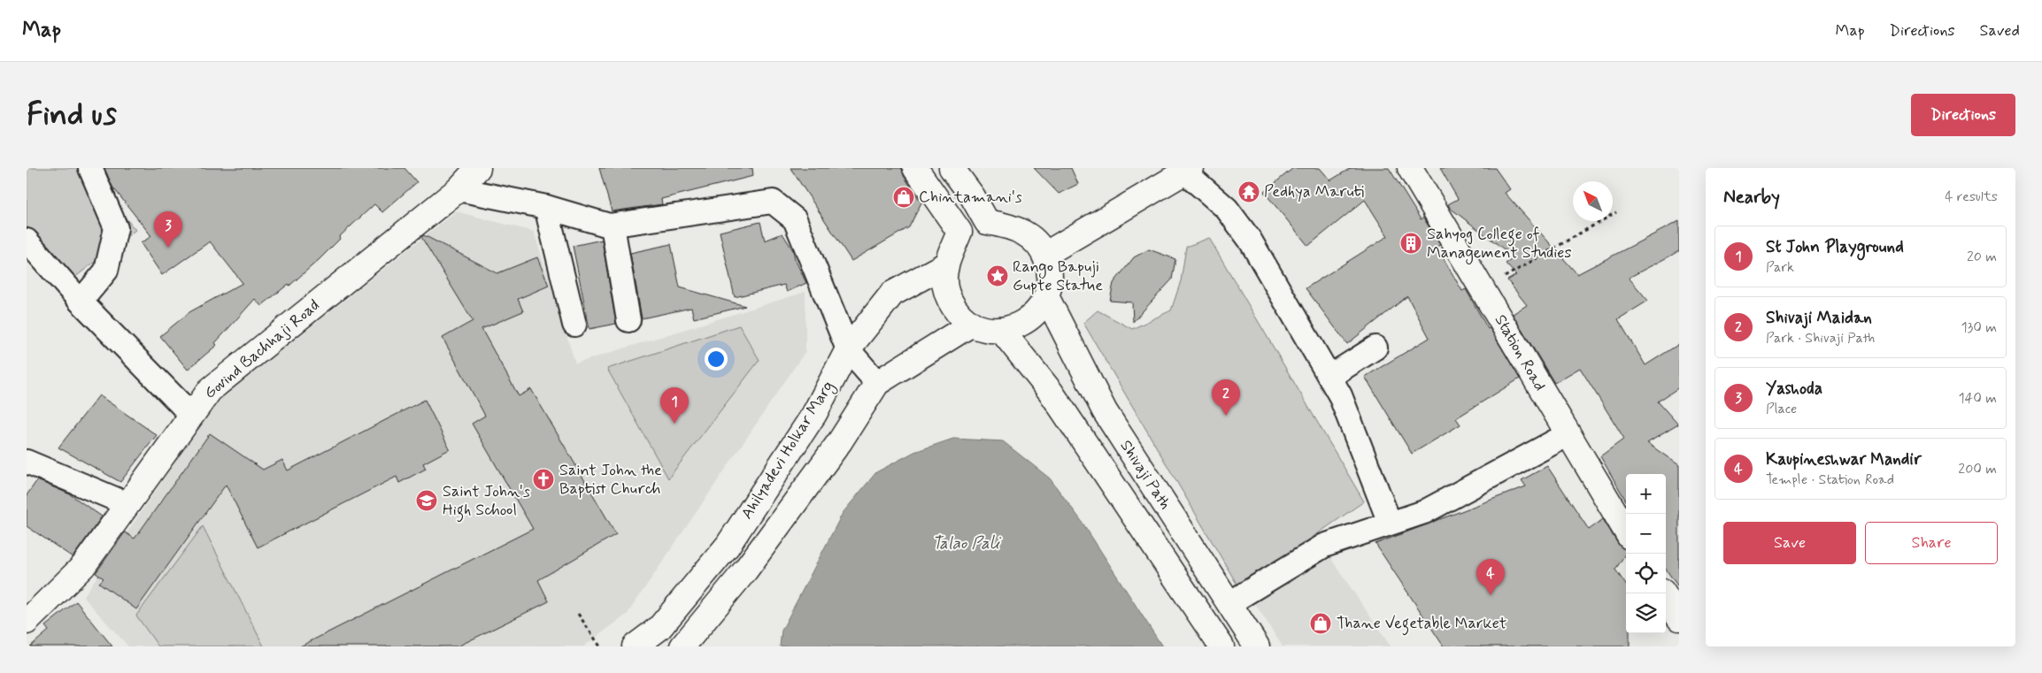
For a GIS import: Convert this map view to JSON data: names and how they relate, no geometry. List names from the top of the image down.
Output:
{
  "streets": {
    "main road": [
      "Govind Bachhaji Road",
      "Station Road",
      "Ahilyadevi Holkar Marg",
      "Shivaji Path"
    ]
  },
  "water": ["Talao Pali"],
  "places": {
    "temple": ["Pedhya Maruti"],
    "shop": ["Chintamani's", "Thane Vegetable Market"],
    "building": ["Sahyog College of Management Studies"],
    "place": ["Rango Bapuji Gupte Statue"],
    "church": ["Saint John the Baptist Church"],
    "school or university": ["Saint John's High School"]
  },
  "north": "top left",
  "page": {
    "header": "Map",
    "nav": ["Map", "Directions", "Saved"],
    "buttons": [
      "Directions",
      ["Save", "Share"]
    ],
    "title": "Find us",
    "heading": ["Nearby", "4 results"],
    "pins": [
      "3",
      "2",
      "1",
      "4"
    ],
    "list": [
      {
        "mark": "1",
        "name": "St John Playground",
        "note": "Park",
        "value": "20 m"
      },
      {
        "mark": "2",
        "name": "Shivaji Maidan",
        "note": "Park · Shivaji Path",
        "value": "130 m"
      },
      {
        "mark": "3",
        "name": "Yashoda",
        "note": "Place",
        "value": "140 m"
      },
      {
        "mark": "4",
        "name": "Kaupineshwar Mandir",
        "note": "Temple · Station Road",
        "value": "200 m"
      }
    ],
    "map_buttons": ["+", "−"]
  }
}
